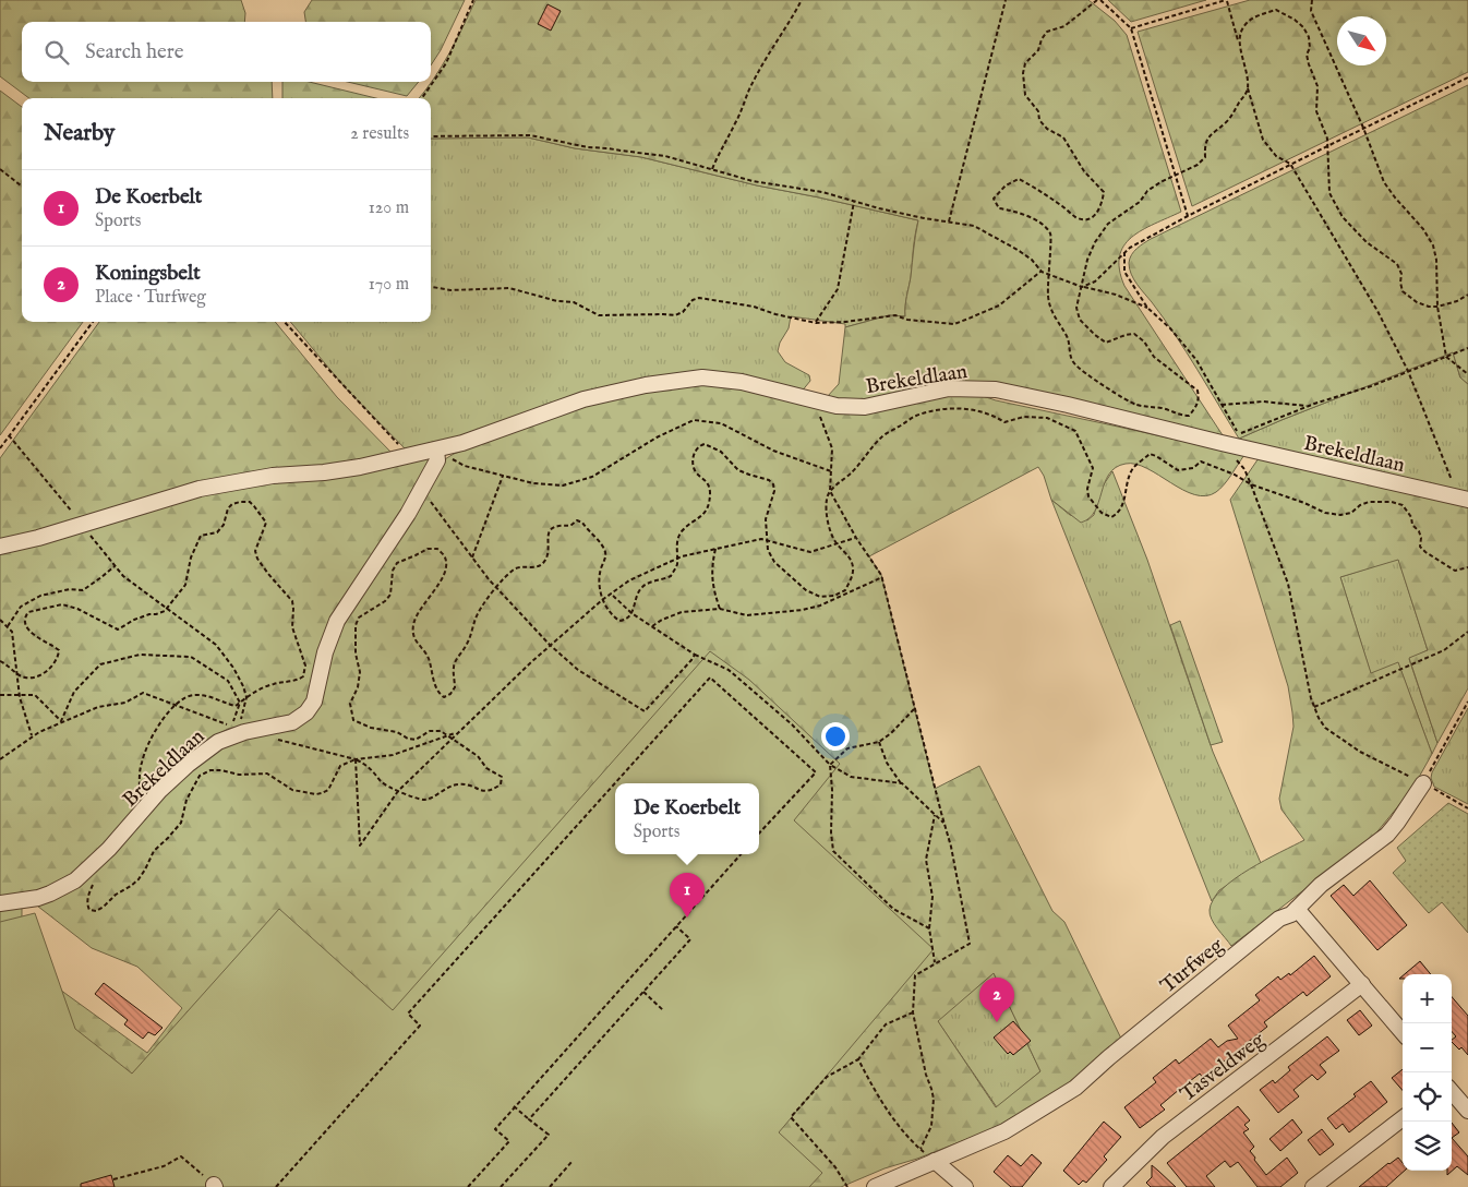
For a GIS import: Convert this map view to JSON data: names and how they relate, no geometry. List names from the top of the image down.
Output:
{
  "streets": {
    "street": ["Brekeldlaan", "Turfweg", "Tasveldweg"]
  },
  "north": "bottom right",
  "page": {
    "search": "Search here",
    "heading": ["Nearby", "2 results"],
    "list": [
      {
        "mark": "1",
        "name": "De Koerbelt",
        "note": "Sports",
        "value": "120 m"
      },
      {
        "mark": "2",
        "name": "Koningsbelt",
        "note": "Place · Turfweg",
        "value": "170 m"
      }
    ],
    "popup": ["De Koerbelt", "Sports"],
    "pins": ["1", "2"],
    "map_buttons": ["+", "−"]
  }
}
